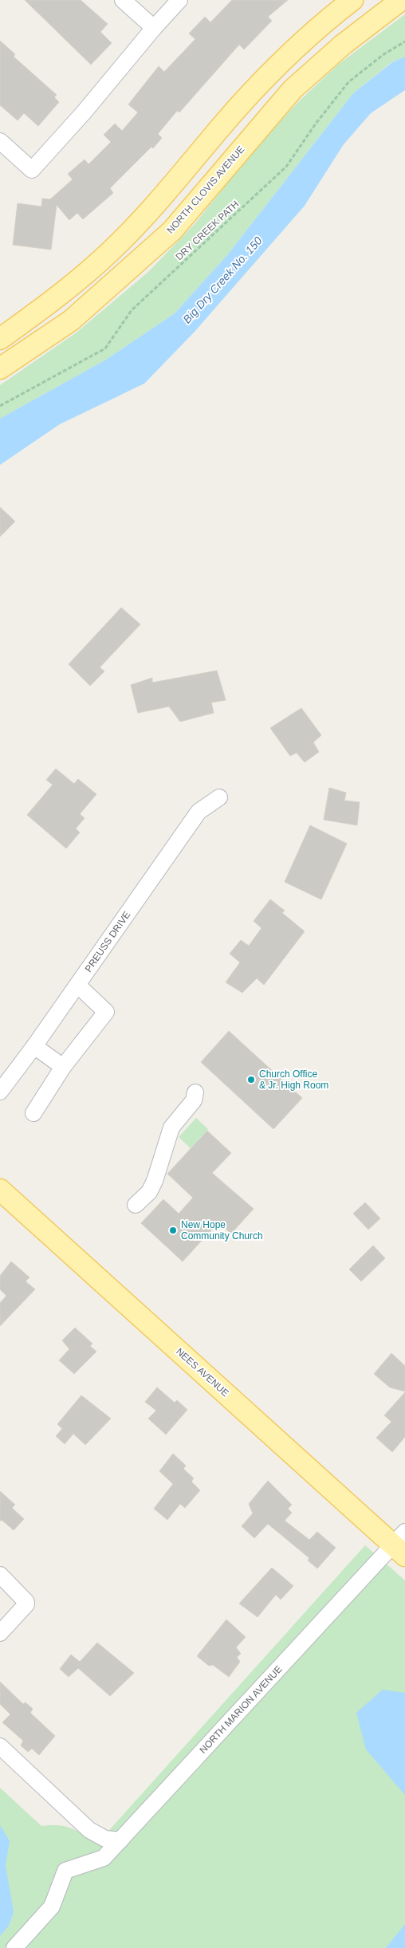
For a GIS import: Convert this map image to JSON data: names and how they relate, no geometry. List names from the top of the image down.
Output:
{
  "streets": {
    "main road": ["NORTH CLOVIS AVENUE", "NEES AVENUE"],
    "street": ["PREUSS DRIVE", "NORTH MARION AVENUE"],
    "path": ["DRY CREEK PATH"]
  },
  "crossings": [
    ["NEES AVENUE", "NORTH MARION AVENUE"]
  ],
  "water": ["Big Dry Creek No. 150"],
  "places": ["Church Office & Jr. High Room", "New Hope Community Church"]
}
